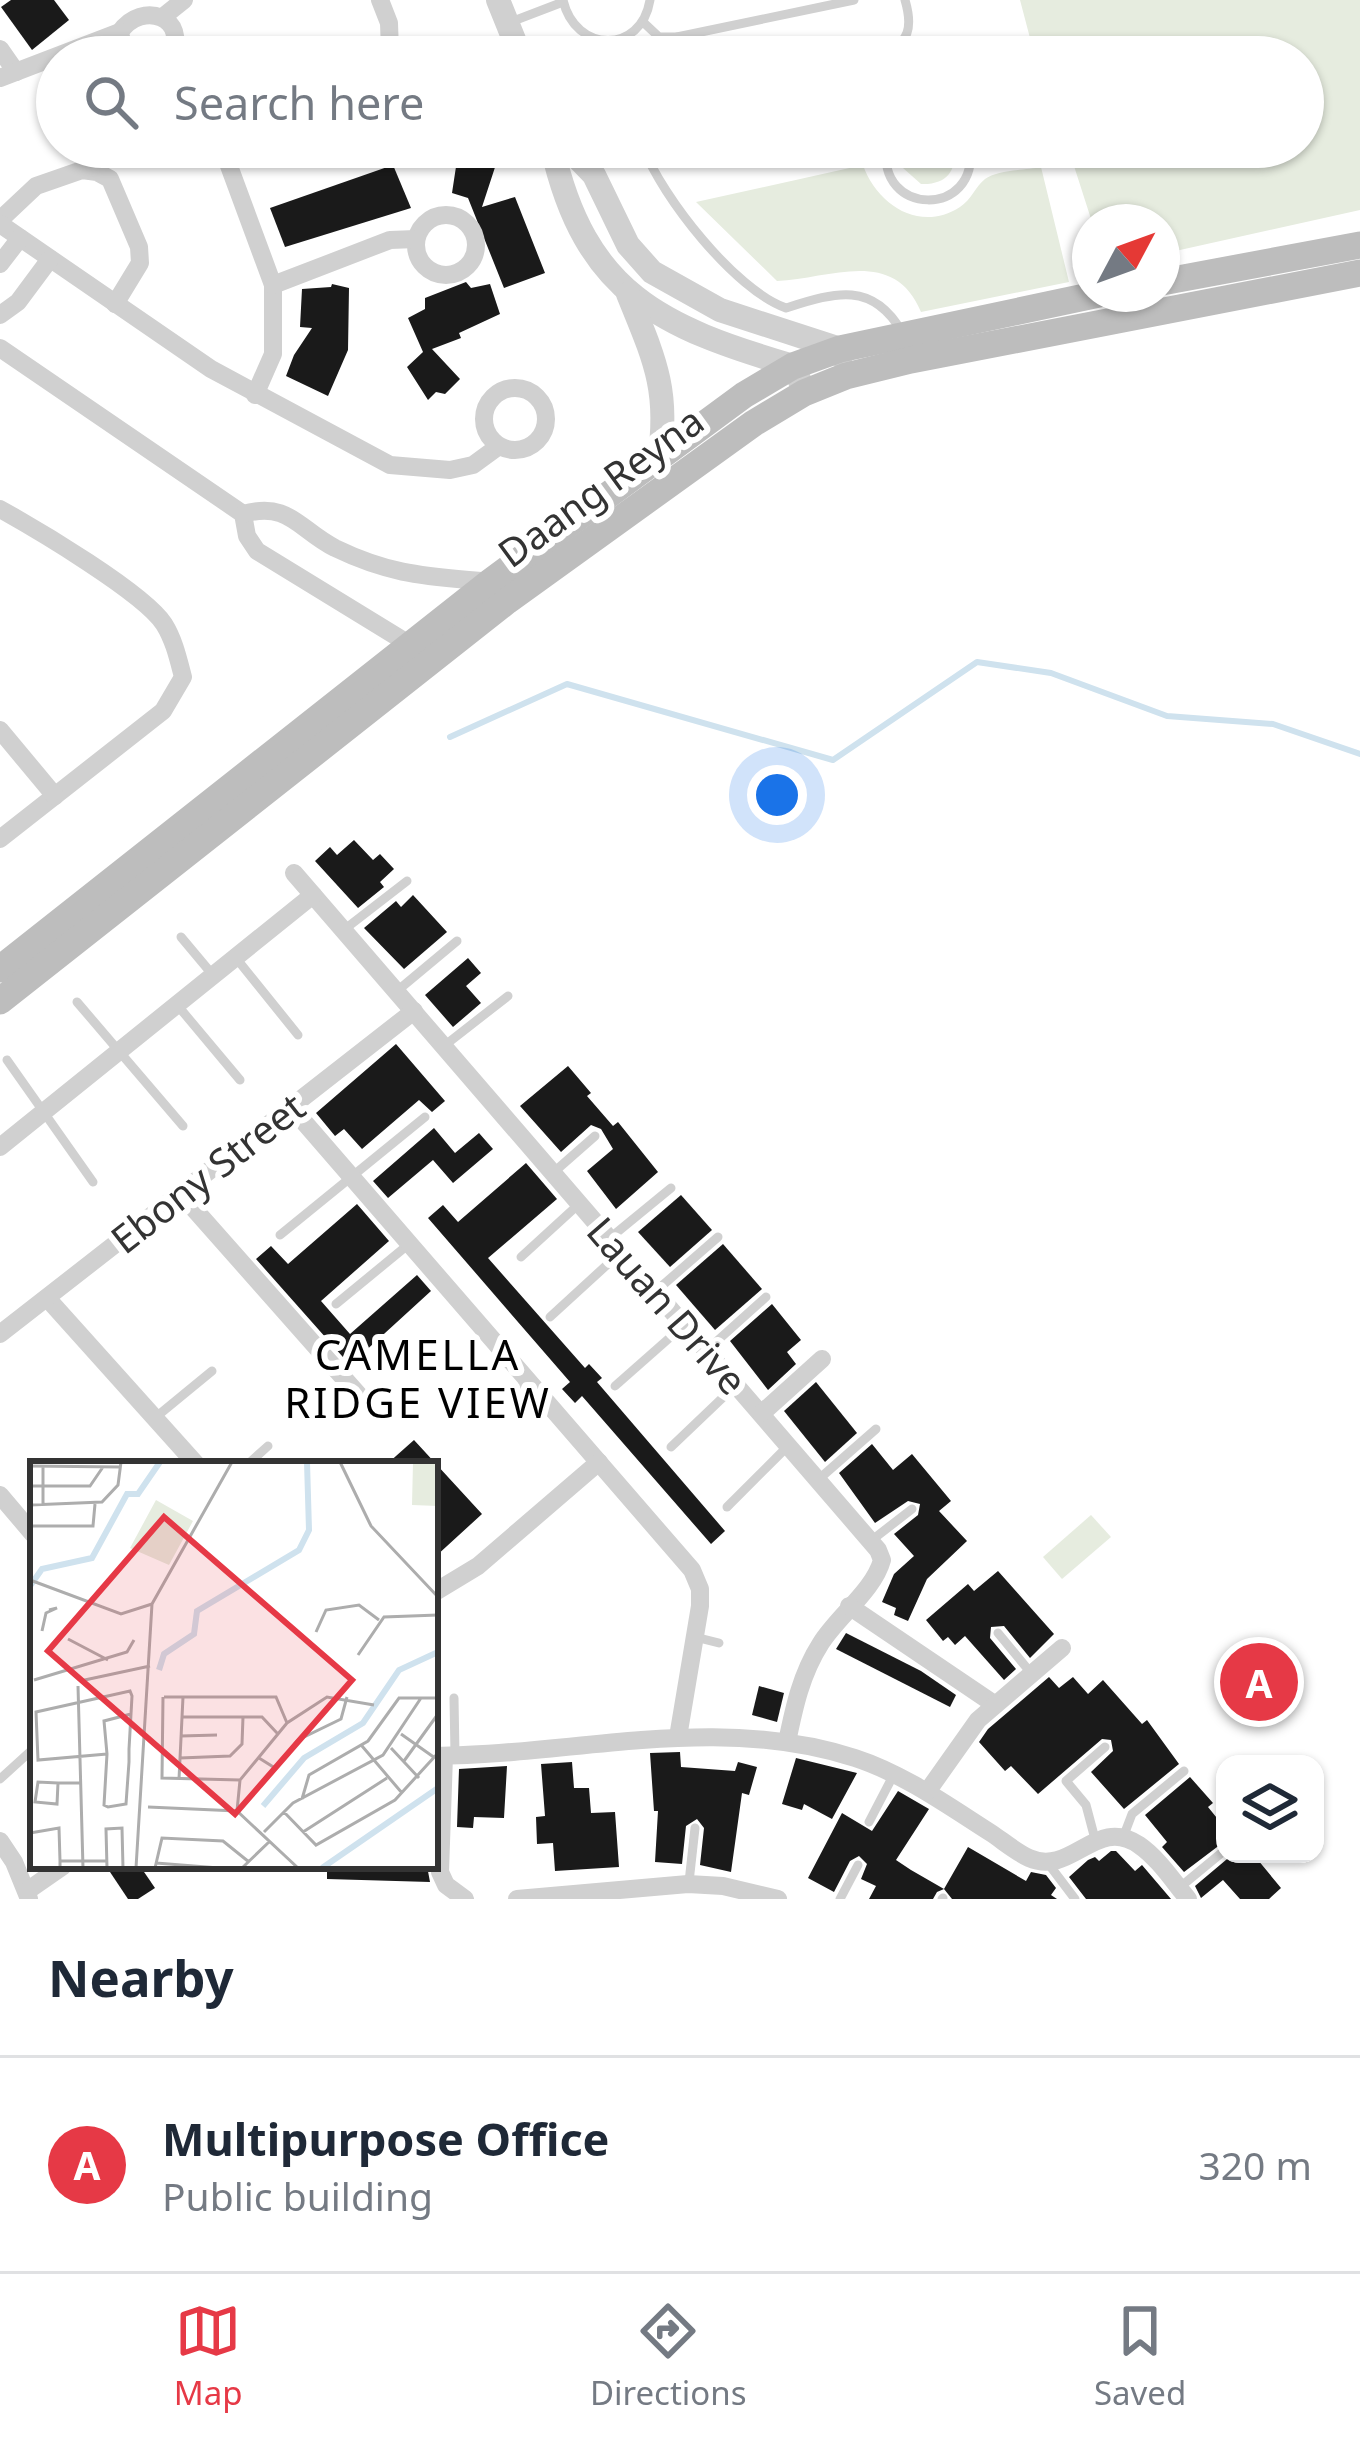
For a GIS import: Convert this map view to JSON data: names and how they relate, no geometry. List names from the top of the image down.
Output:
{
  "streets": {
    "main road": ["Daang Reyna"],
    "street": ["Ebony Street", "Lauan Drive"]
  },
  "crossings": [
    ["Ebony Street", "Lauan Drive"]
  ],
  "districts": ["CAMELLA RIDGE VIEW"],
  "north": "top right",
  "page": {
    "search": "Search here",
    "pins": "A",
    "heading": "Nearby",
    "list": [
      {
        "mark": "A",
        "name": "Multipurpose Office",
        "note": "Public building",
        "value": "320 m"
      }
    ],
    "nav": ["Map", "Directions", "Saved"]
  }
}
